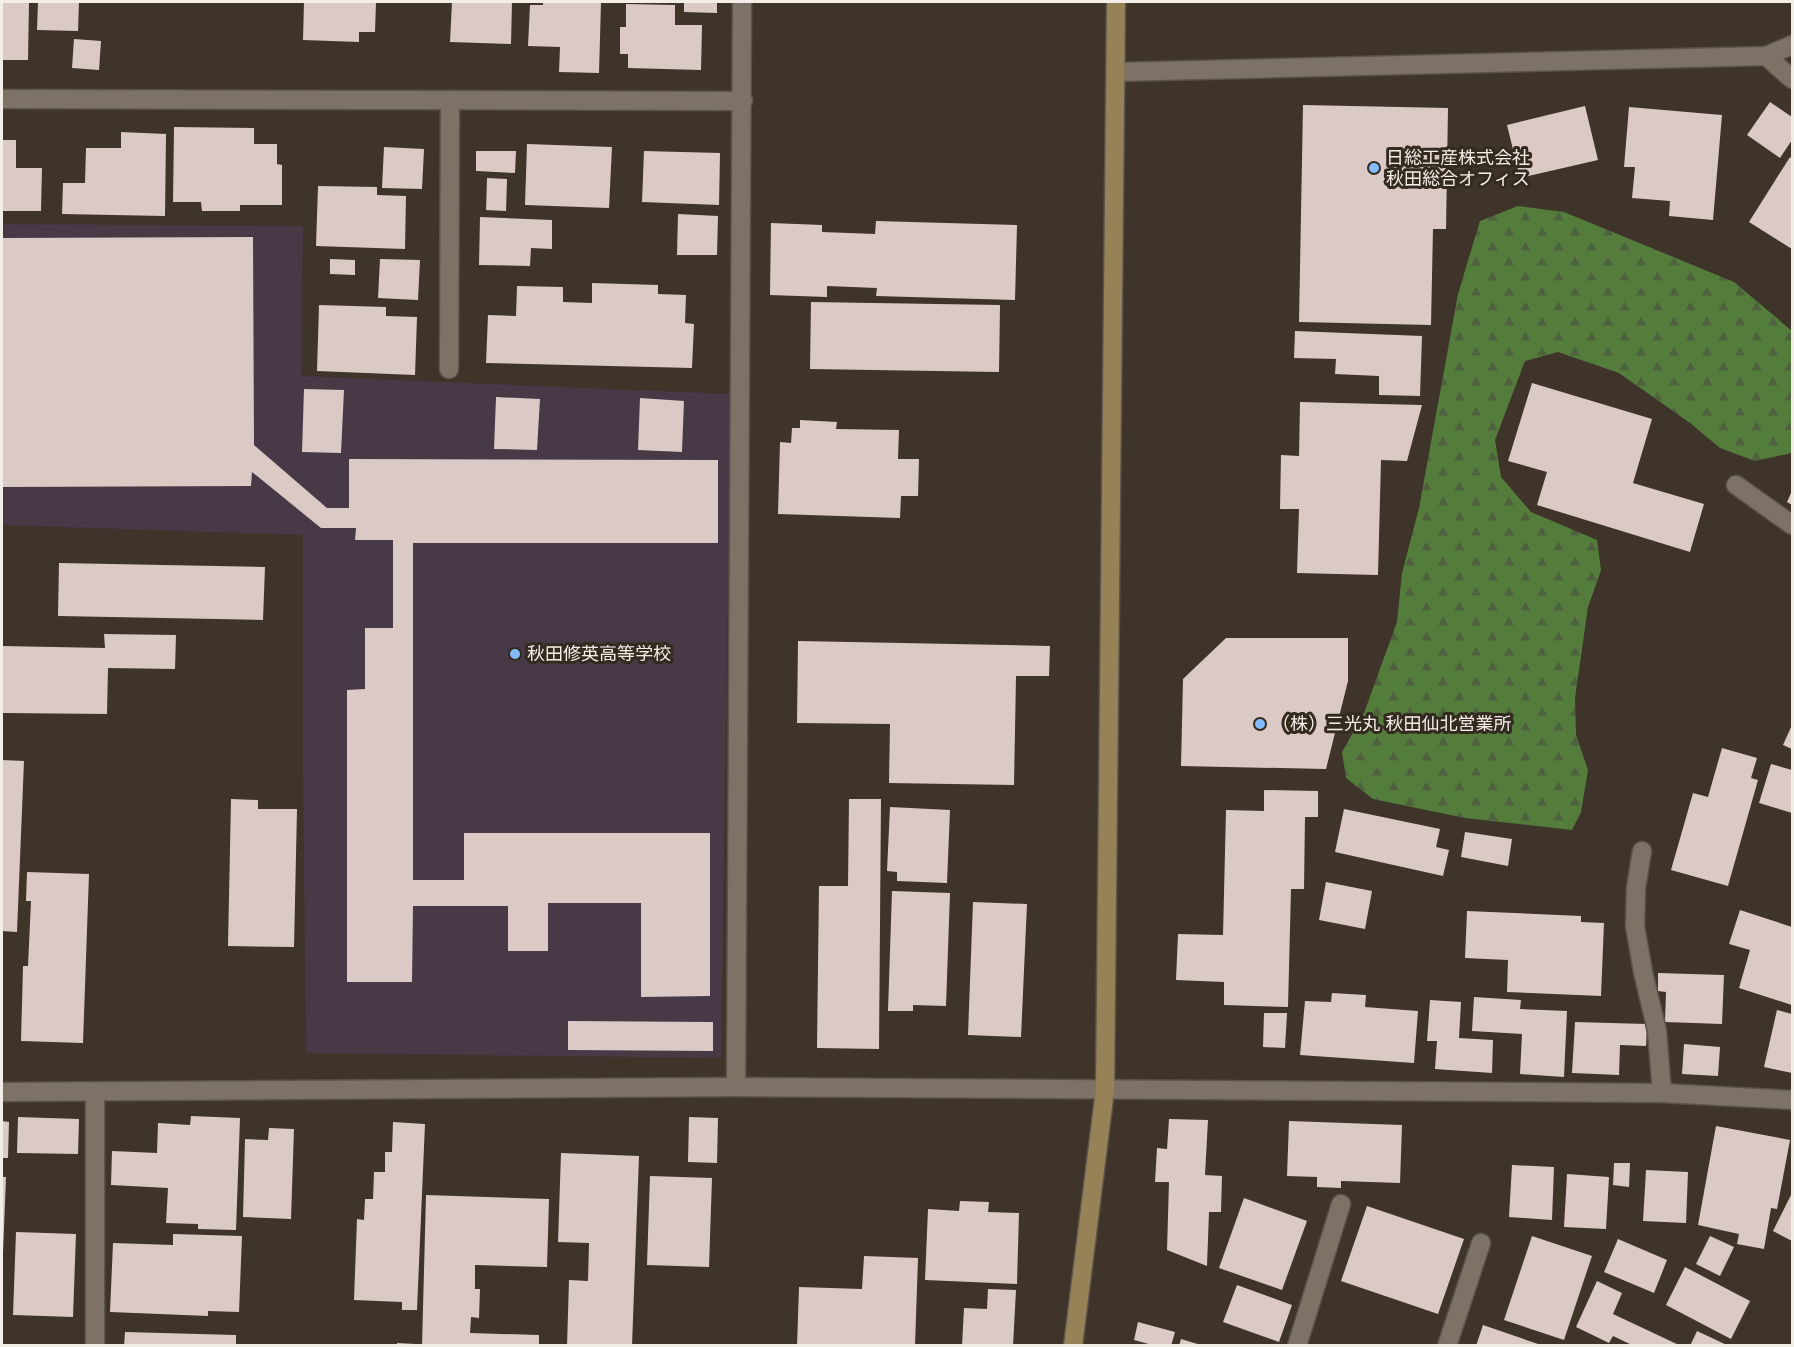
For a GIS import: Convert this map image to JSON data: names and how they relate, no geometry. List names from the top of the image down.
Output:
{
  "places": ["日総工産株式会社 秋田総合オフィス", "秋田修英高等学校", "（株）三光丸 秋田仙北営業所"]
}
